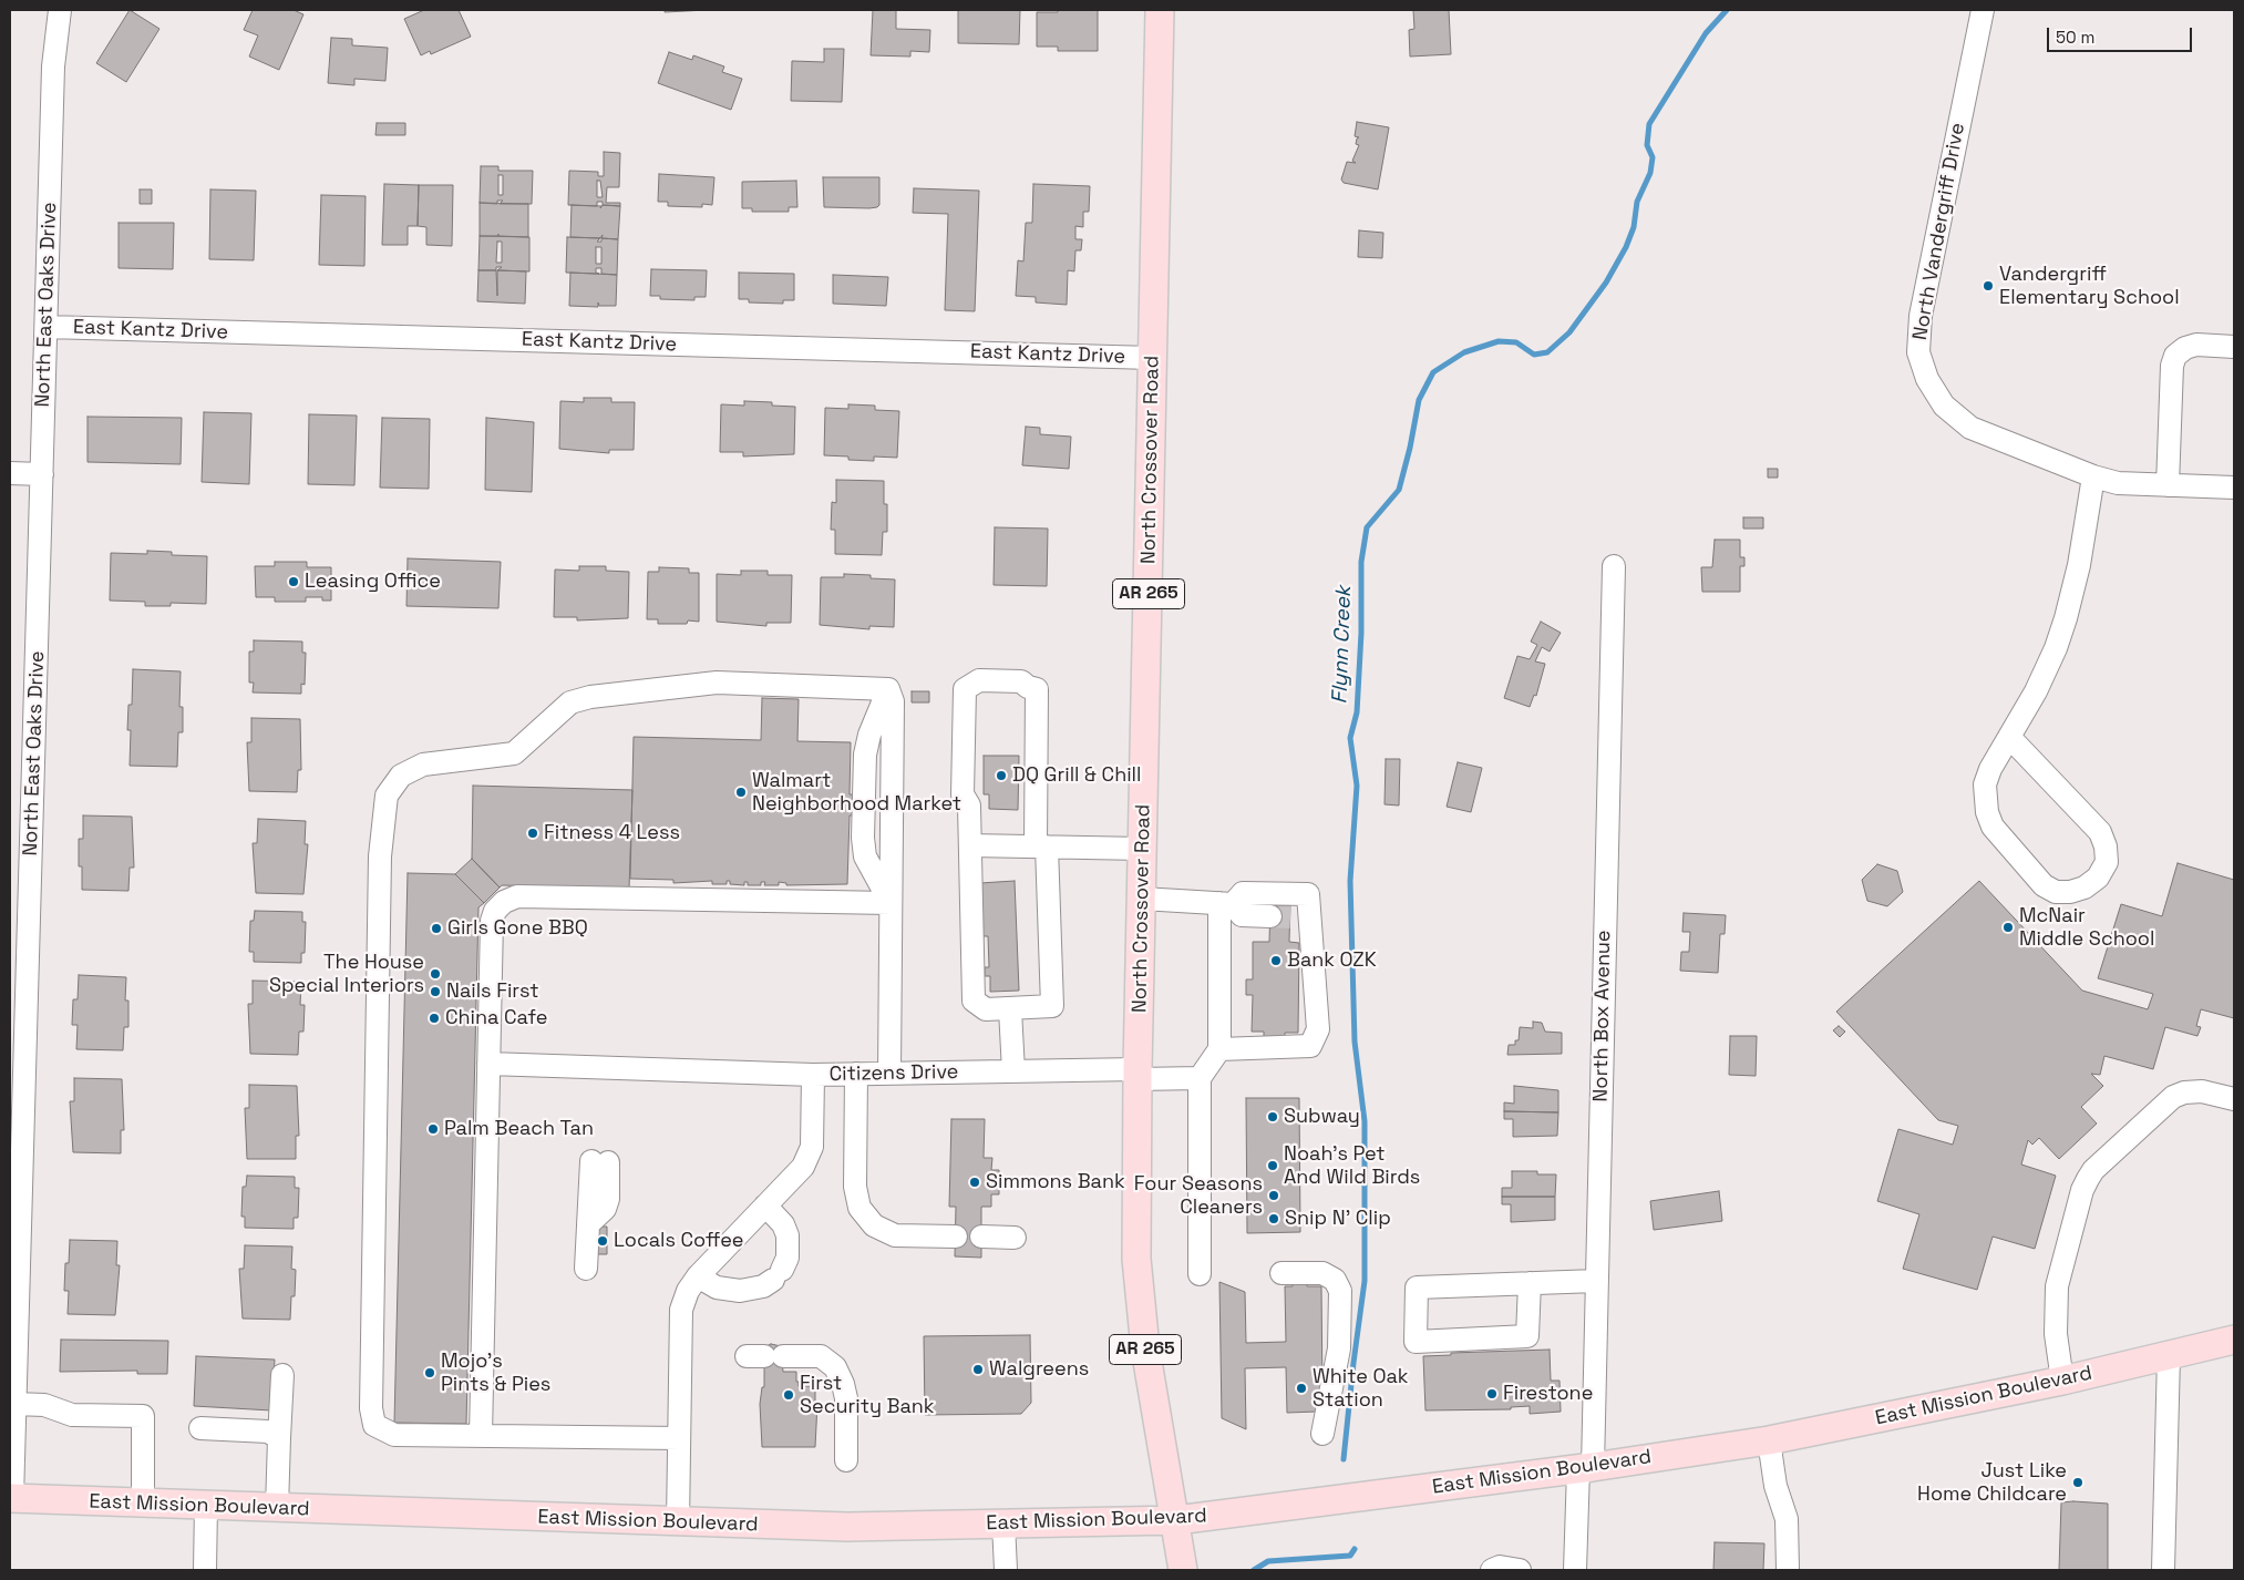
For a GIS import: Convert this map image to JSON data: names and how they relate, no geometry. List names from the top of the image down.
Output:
{
  "streets": {
    "main road": ["North Crossover Road", "AR 265", "East Mission Boulevard"],
    "street": [
      "North Vandergriff Drive",
      "North East Oaks Drive",
      "East Kantz Drive",
      "North Box Avenue",
      "Citizens Drive"
    ]
  },
  "crossings": [
    ["North East Oaks Drive", "East Kantz Drive"],
    ["North East Oaks Drive", "East Mission Boulevard"],
    ["East Kantz Drive", "North Crossover Road"],
    ["North Crossover Road", "Citizens Drive"],
    ["North Crossover Road", "East Mission Boulevard"],
    ["North Box Avenue", "East Mission Boulevard"],
    ["Citizens Drive", "East Mission Boulevard"]
  ],
  "water": ["Flynn Creek"],
  "places": [
    "Vandergriff Elementary School",
    "Leasing Office",
    "DQ Grill & Chill",
    "Walmart Neighborhood Market",
    "Fitness 4 Less",
    "McNair Middle School",
    "Girls Gone BBQ",
    "Bank OZK",
    "The House Special Interiors",
    "Nails First",
    "China Cafe",
    "Subway",
    "Palm Beach Tan",
    "Noah's Pet And Wild Birds",
    "Simmons Bank",
    "Four Seasons Cleaners",
    "Snip N' Clip",
    "Locals Coffee",
    "Walgreens",
    "Mojo's Pints & Pies",
    "White Oak Station",
    "Firestone",
    "First Security Bank",
    "Just Like Home Childcare"
  ],
  "scale_bar": "50 m"
}
